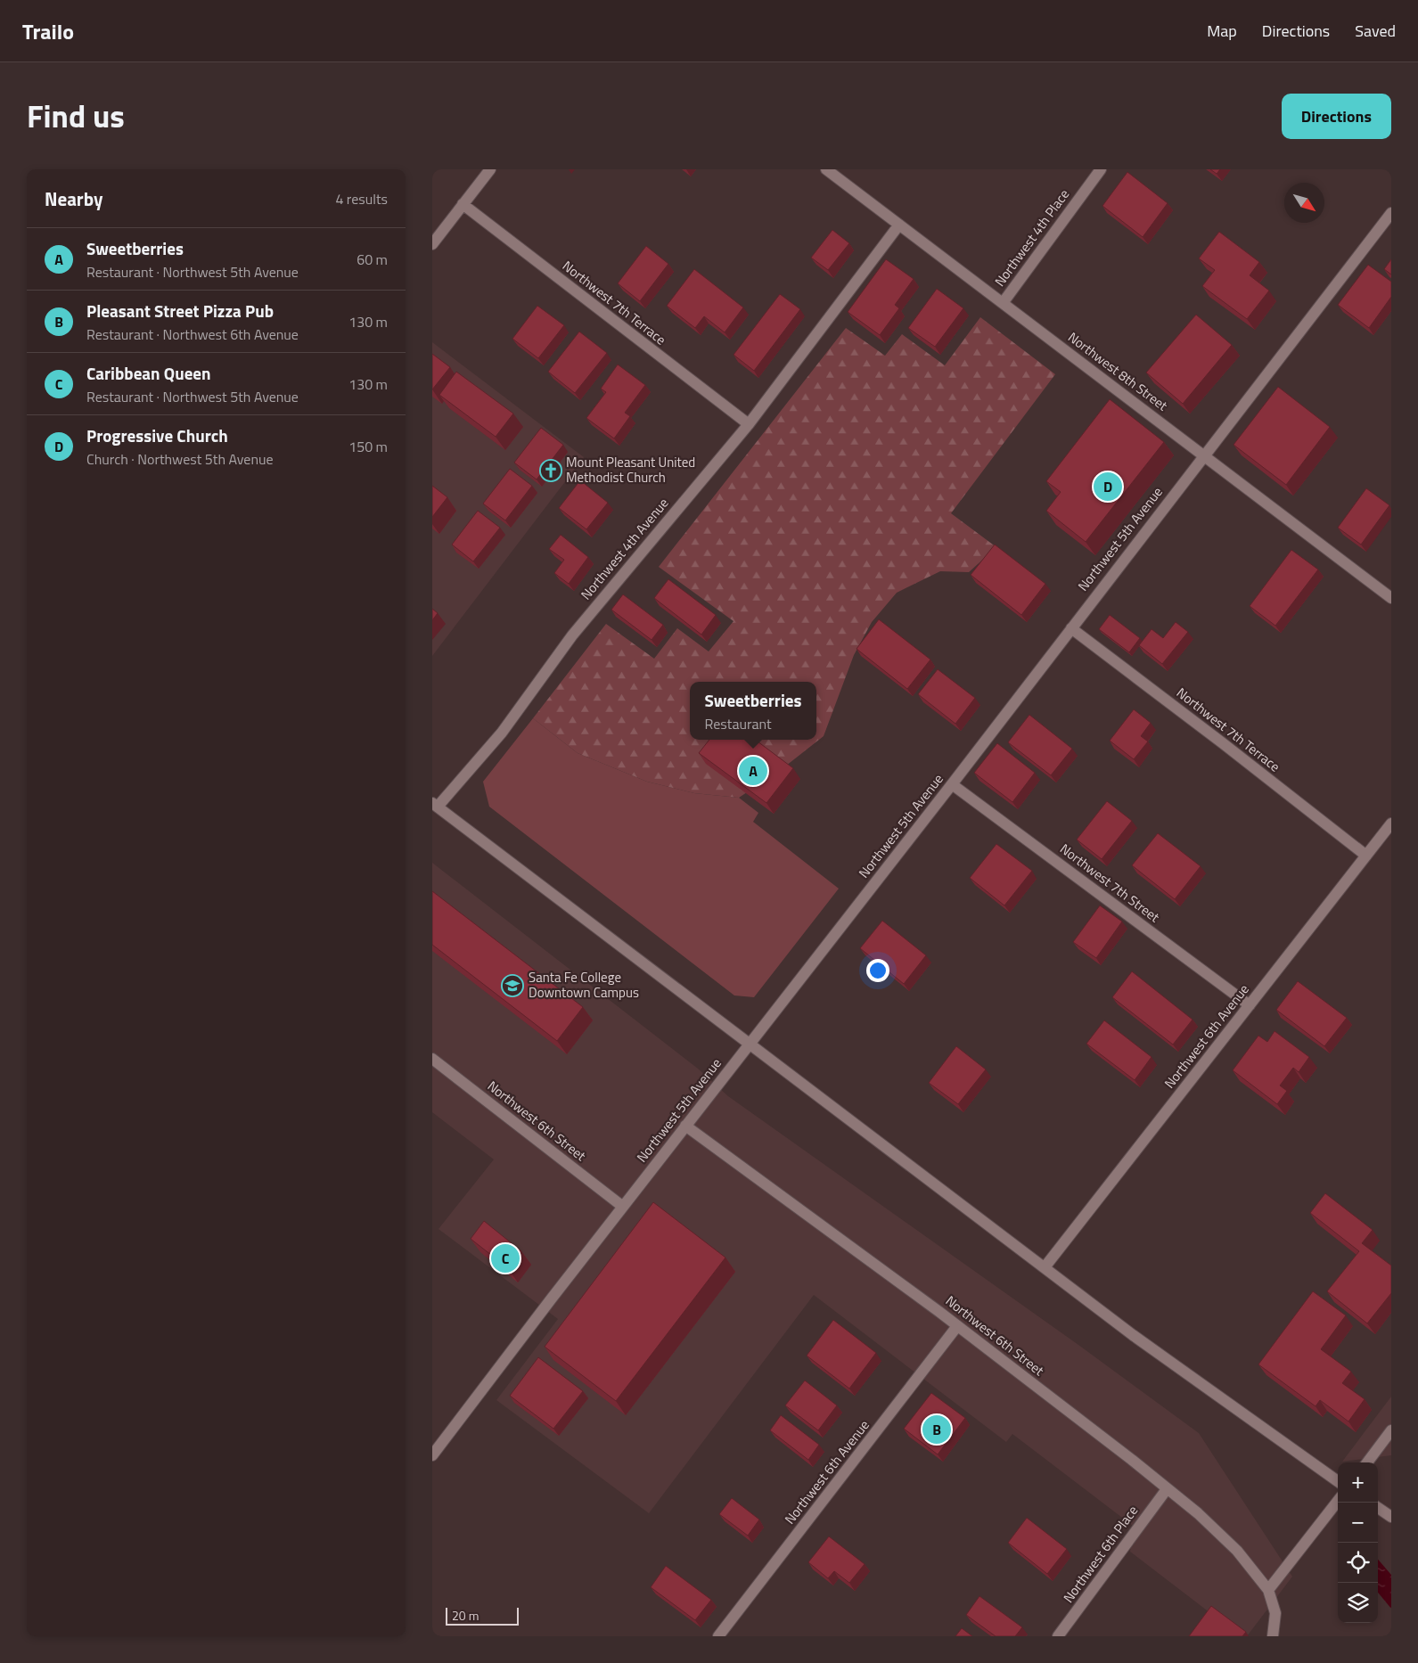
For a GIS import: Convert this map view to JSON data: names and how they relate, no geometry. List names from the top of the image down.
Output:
{
  "streets": {
    "street": [
      "Northwest 4th Place",
      "Northwest 7th Terrace",
      "Northwest 8th Street",
      "Northwest 5th Avenue",
      "Northwest 4th Avenue",
      "Northwest 7th Street",
      "Northwest 6th Avenue",
      "Northwest 6th Street",
      "Northwest 6th Place"
    ]
  },
  "crossings": [
    ["Northwest 4th Place", "Northwest 8th Street"],
    ["Northwest 7th Terrace", "Northwest 5th Avenue"],
    ["Northwest 7th Terrace", "Northwest 4th Avenue"],
    ["Northwest 7th Terrace", "Northwest 6th Avenue"],
    ["Northwest 8th Street", "Northwest 5th Avenue"],
    ["Northwest 8th Street", "Northwest 4th Avenue"],
    ["Northwest 5th Avenue", "Northwest 7th Street"],
    ["Northwest 5th Avenue", "Northwest 6th Street"],
    ["Northwest 7th Street", "Northwest 6th Avenue"],
    ["Northwest 6th Avenue", "Northwest 6th Street"],
    ["Northwest 6th Street", "Northwest 6th Place"]
  ],
  "places": {
    "church": ["Mount Pleasant United Methodist Church"],
    "school or university": ["Santa Fe College Downtown Campus"]
  },
  "scale_bar": "20 m",
  "north": "bottom right",
  "page": {
    "header": "Trailo",
    "nav": ["Map", "Directions", "Saved"],
    "title": "Find us",
    "buttons": "Directions",
    "heading": ["Nearby", "4 results"],
    "list": [
      {
        "mark": "A",
        "name": "Sweetberries",
        "note": "Restaurant · Northwest 5th Avenue",
        "value": "60 m"
      },
      {
        "mark": "B",
        "name": "Pleasant Street Pizza Pub",
        "note": "Restaurant · Northwest 6th Avenue",
        "value": "130 m"
      },
      {
        "mark": "C",
        "name": "Caribbean Queen",
        "note": "Restaurant · Northwest 5th Avenue",
        "value": "130 m"
      },
      {
        "mark": "D",
        "name": "Progressive Church",
        "note": "Church · Northwest 5th Avenue",
        "value": "150 m"
      }
    ],
    "pins": [
      "D",
      "A",
      "C",
      "B"
    ],
    "popup": ["Sweetberries", "Restaurant"],
    "map_buttons": ["+", "−"],
    "scale": "20 m"
  }
}
